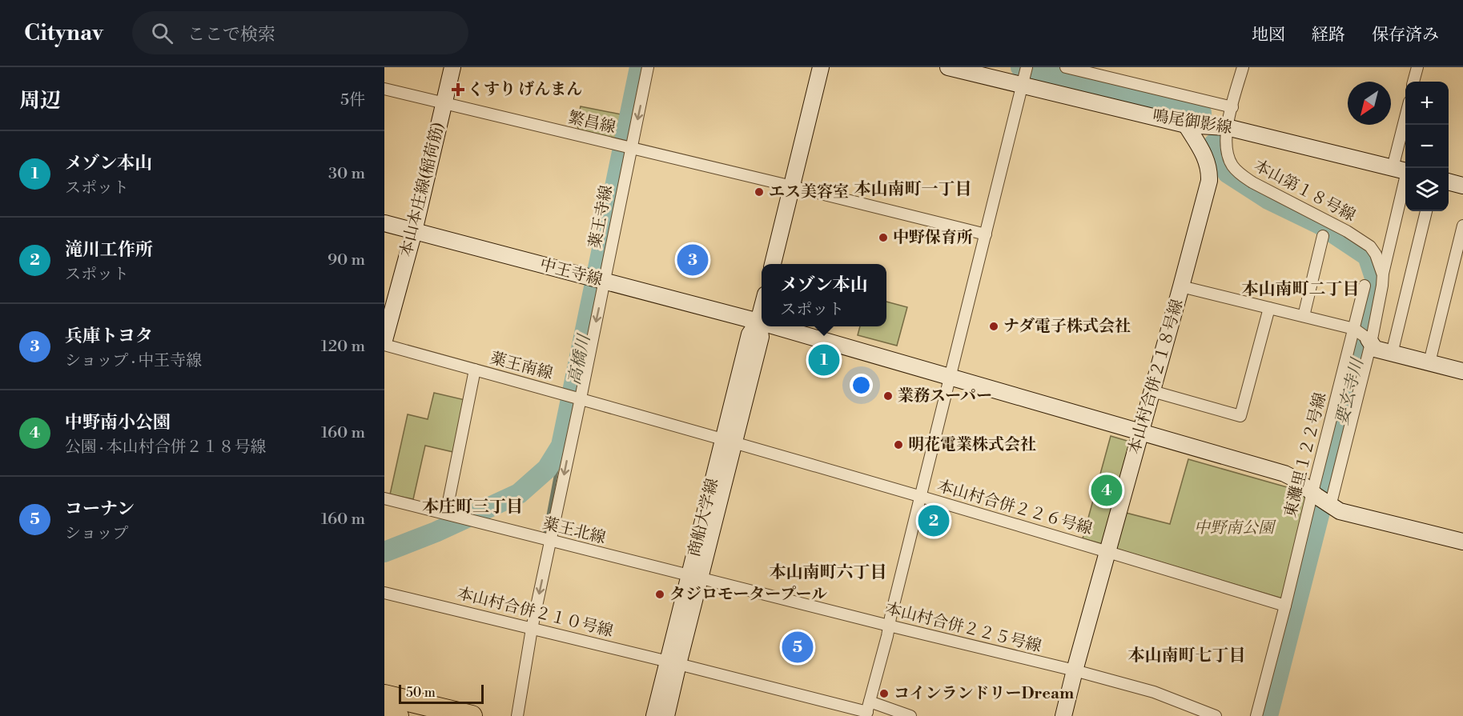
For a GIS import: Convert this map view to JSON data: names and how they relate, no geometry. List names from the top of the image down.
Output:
{
  "streets": {
    "street": [
      "鳴尾御影線",
      "繁昌線",
      "本山本庄線(稲荷筋)",
      "本山第１８号線",
      "薬王寺線",
      "中王寺線",
      "薬王南線",
      "本山村合併２１８号線",
      "東灘里１２２号線",
      "本山村合併２２６号線",
      "商船大学線",
      "薬王北線",
      "本山村合併２１０号線",
      "本山村合併２２５号線"
    ]
  },
  "crossings": [
    ["鳴尾御影線", "本山第１８号線"],
    ["鳴尾御影線", "本山村合併２１８号線"],
    ["繁昌線", "本山本庄線(稲荷筋)"],
    ["繁昌線", "薬王寺線"],
    ["本山本庄線(稲荷筋)", "中王寺線"],
    ["薬王寺線", "中王寺線"],
    ["薬王寺線", "薬王南線"],
    ["薬王寺線", "薬王北線"],
    ["薬王寺線", "本山村合併２１０号線"],
    ["中王寺線", "本山村合併２１８号線"],
    ["中王寺線", "東灘里１２２号線"],
    ["中王寺線", "商船大学線"],
    ["薬王南線", "本山村合併２２６号線"],
    ["薬王南線", "商船大学線"],
    ["本山村合併２１８号線", "本山村合併２２６号線"],
    ["本山村合併２１８号線", "本山村合併２２５号線"],
    ["東灘里１２２号線", "本山村合併２２６号線"],
    ["本山村合併２２６号線", "商船大学線"],
    ["商船大学線", "薬王北線"],
    ["商船大学線", "本山村合併２１０号線"],
    ["商船大学線", "本山村合併２２５号線"],
    ["薬王北線", "本山村合併２２５号線"]
  ],
  "one_way": ["薬王寺線"],
  "districts": [
    "本山南町一丁目",
    "本山南町二丁目",
    "本庄町三丁目",
    "本山南町六丁目",
    "本山南町七丁目"
  ],
  "water": ["高橋川", "要玄寺川"],
  "parks": ["中野南公園"],
  "places": {
    "health": ["くすり げんまん"],
    "other": [
      "エス美容室",
      "中野保育所",
      "ナダ電子株式会社",
      "業務スーパー",
      "明花電業株式会社",
      "タジロモータープール",
      "コインランドリーDream"
    ]
  },
  "scale_bar": "50 m",
  "north": "bottom left",
  "page": {
    "header": "Citynav",
    "search": "ここで検索",
    "nav": ["地図", "経路", "保存済み"],
    "heading": ["周辺", "5件"],
    "map_buttons": ["+", "−"],
    "list": [
      {
        "mark": "1",
        "name": "メゾン本山",
        "note": "スポット",
        "value": "30 m"
      },
      {
        "mark": "2",
        "name": "滝川工作所",
        "note": "スポット",
        "value": "90 m"
      },
      {
        "mark": "3",
        "name": "兵庫トヨタ",
        "note": "ショップ · 中王寺線",
        "value": "120 m"
      },
      {
        "mark": "4",
        "name": "中野南小公園",
        "note": "公園 · 本山村合併２１８号線",
        "value": "160 m"
      },
      {
        "mark": "5",
        "name": "コーナン",
        "note": "ショップ",
        "value": "160 m"
      }
    ],
    "pins": [
      "3",
      "1",
      "4",
      "2",
      "5"
    ],
    "popup": ["メゾン本山", "スポット"],
    "scale": "50 m"
  }
}
